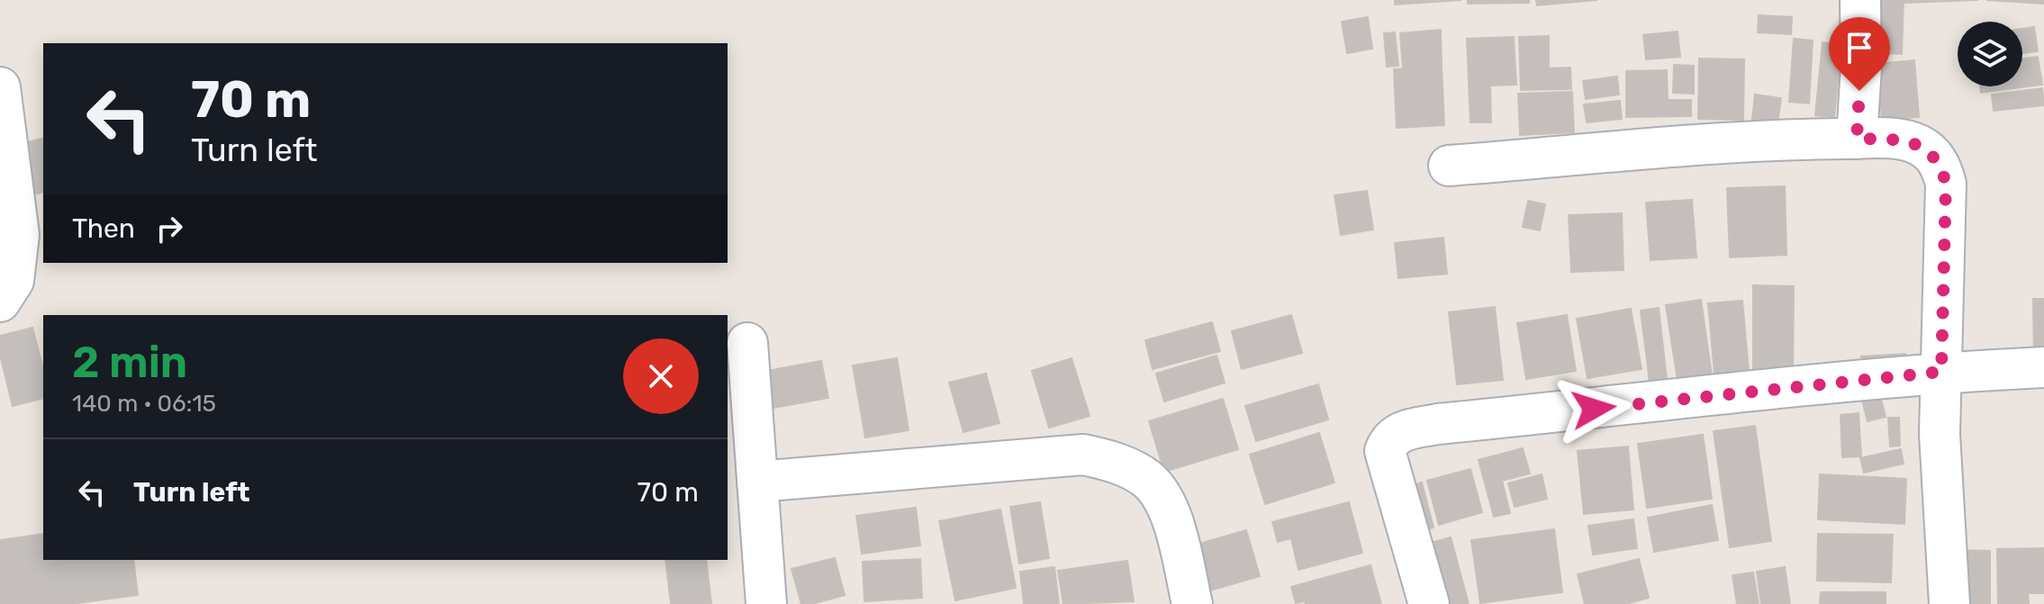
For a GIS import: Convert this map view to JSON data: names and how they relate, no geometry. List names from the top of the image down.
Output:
{
  "page": {
    "turn": ["70 m", "Turn left"],
    "then": "Then",
    "heading": ["2 min", "140 m · 06:15"],
    "list": [
      {
        "name": "Turn left",
        "value": "70 m"
      }
    ]
  }
}
